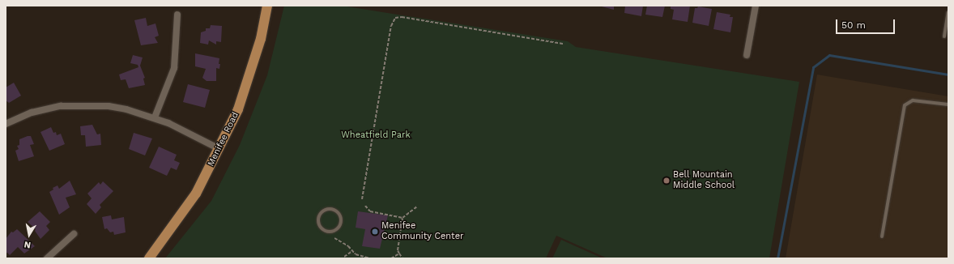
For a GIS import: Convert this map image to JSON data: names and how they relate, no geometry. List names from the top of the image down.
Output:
{
  "streets": {
    "main road": ["Menifee Road"]
  },
  "parks": ["Wheatfield Park"],
  "places": ["Bell Mountain Middle School", "Menifee Community Center"],
  "scale_bar": "50 m",
  "north": "bottom"
}
